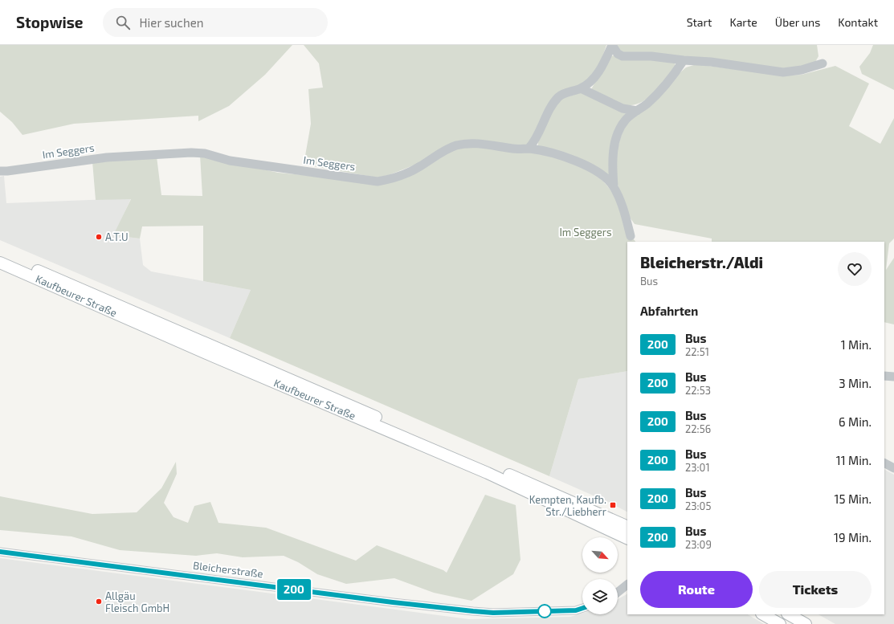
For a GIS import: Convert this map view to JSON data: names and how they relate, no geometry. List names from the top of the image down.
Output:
{
  "streets": {
    "main road": ["Kaufbeurer Straße"],
    "street": ["Im Seggers", "Bleicherstraße"]
  },
  "parks": ["Im Seggers"],
  "places": {
    "other": ["A.T.U", "Allgäu Fleisch GmbH"],
    "transit": ["Kempten, Kaufb. Str./Liebherr"]
  },
  "lines": ["bus line 200"],
  "north": "bottom right",
  "page": {
    "header": "Stopwise",
    "search": "Hier suchen",
    "nav": [
      "Start",
      "Karte",
      "Über uns",
      "Kontakt"
    ],
    "on_map": "200",
    "heading": [
      ["Bleicherstr./Aldi", "Bus"],
      "Abfahrten"
    ],
    "list": [
      {
        "mark": "200",
        "name": "Bus",
        "note": "22:51",
        "value": "1 Min."
      },
      {
        "mark": "200",
        "name": "Bus",
        "note": "22:53",
        "value": "3 Min."
      },
      {
        "mark": "200",
        "name": "Bus",
        "note": "22:56",
        "value": "6 Min."
      },
      {
        "mark": "200",
        "name": "Bus",
        "note": "23:01",
        "value": "11 Min."
      },
      {
        "mark": "200",
        "name": "Bus",
        "note": "23:05",
        "value": "15 Min."
      },
      {
        "mark": "200",
        "name": "Bus",
        "note": "23:09",
        "value": "19 Min."
      }
    ],
    "buttons": ["Route", "Tickets"]
  }
}
